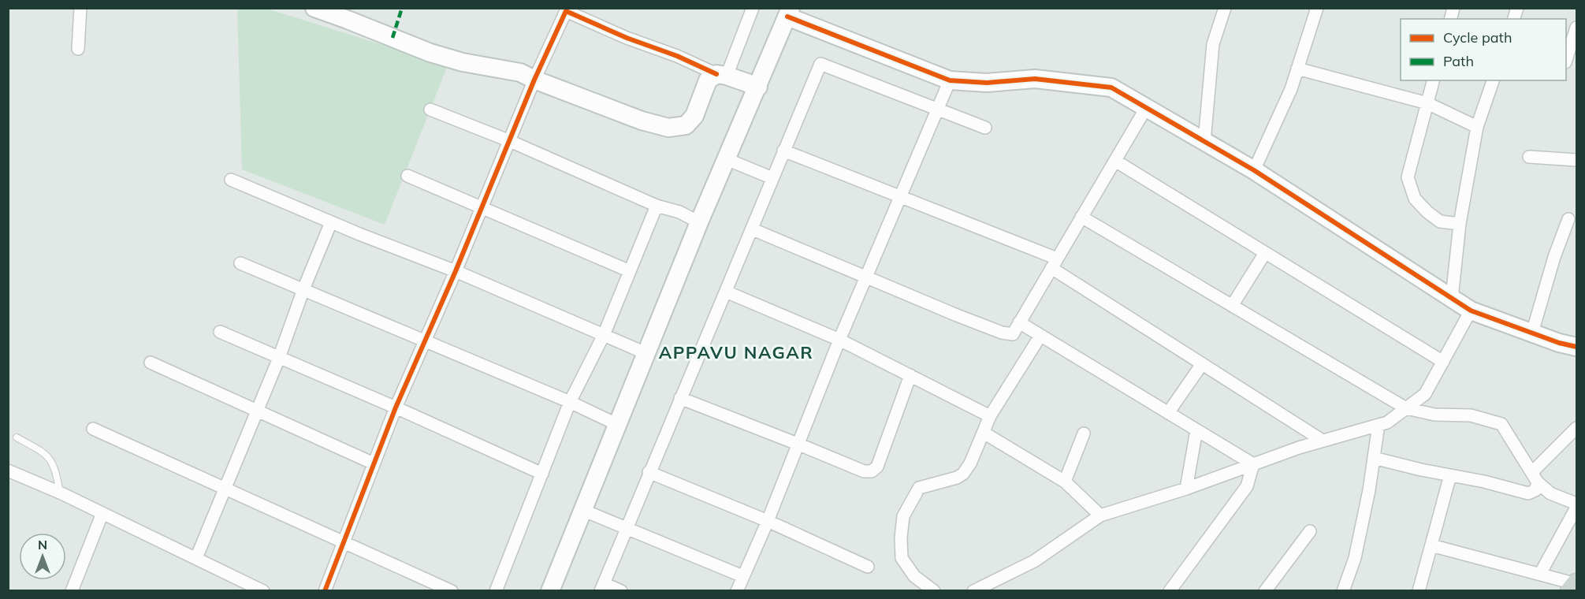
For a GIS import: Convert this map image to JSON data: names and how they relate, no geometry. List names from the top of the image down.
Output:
{
  "districts": ["APPAVU NAGAR"],
  "legend": ["Cycle path", "Path"],
  "north": "top"
}
